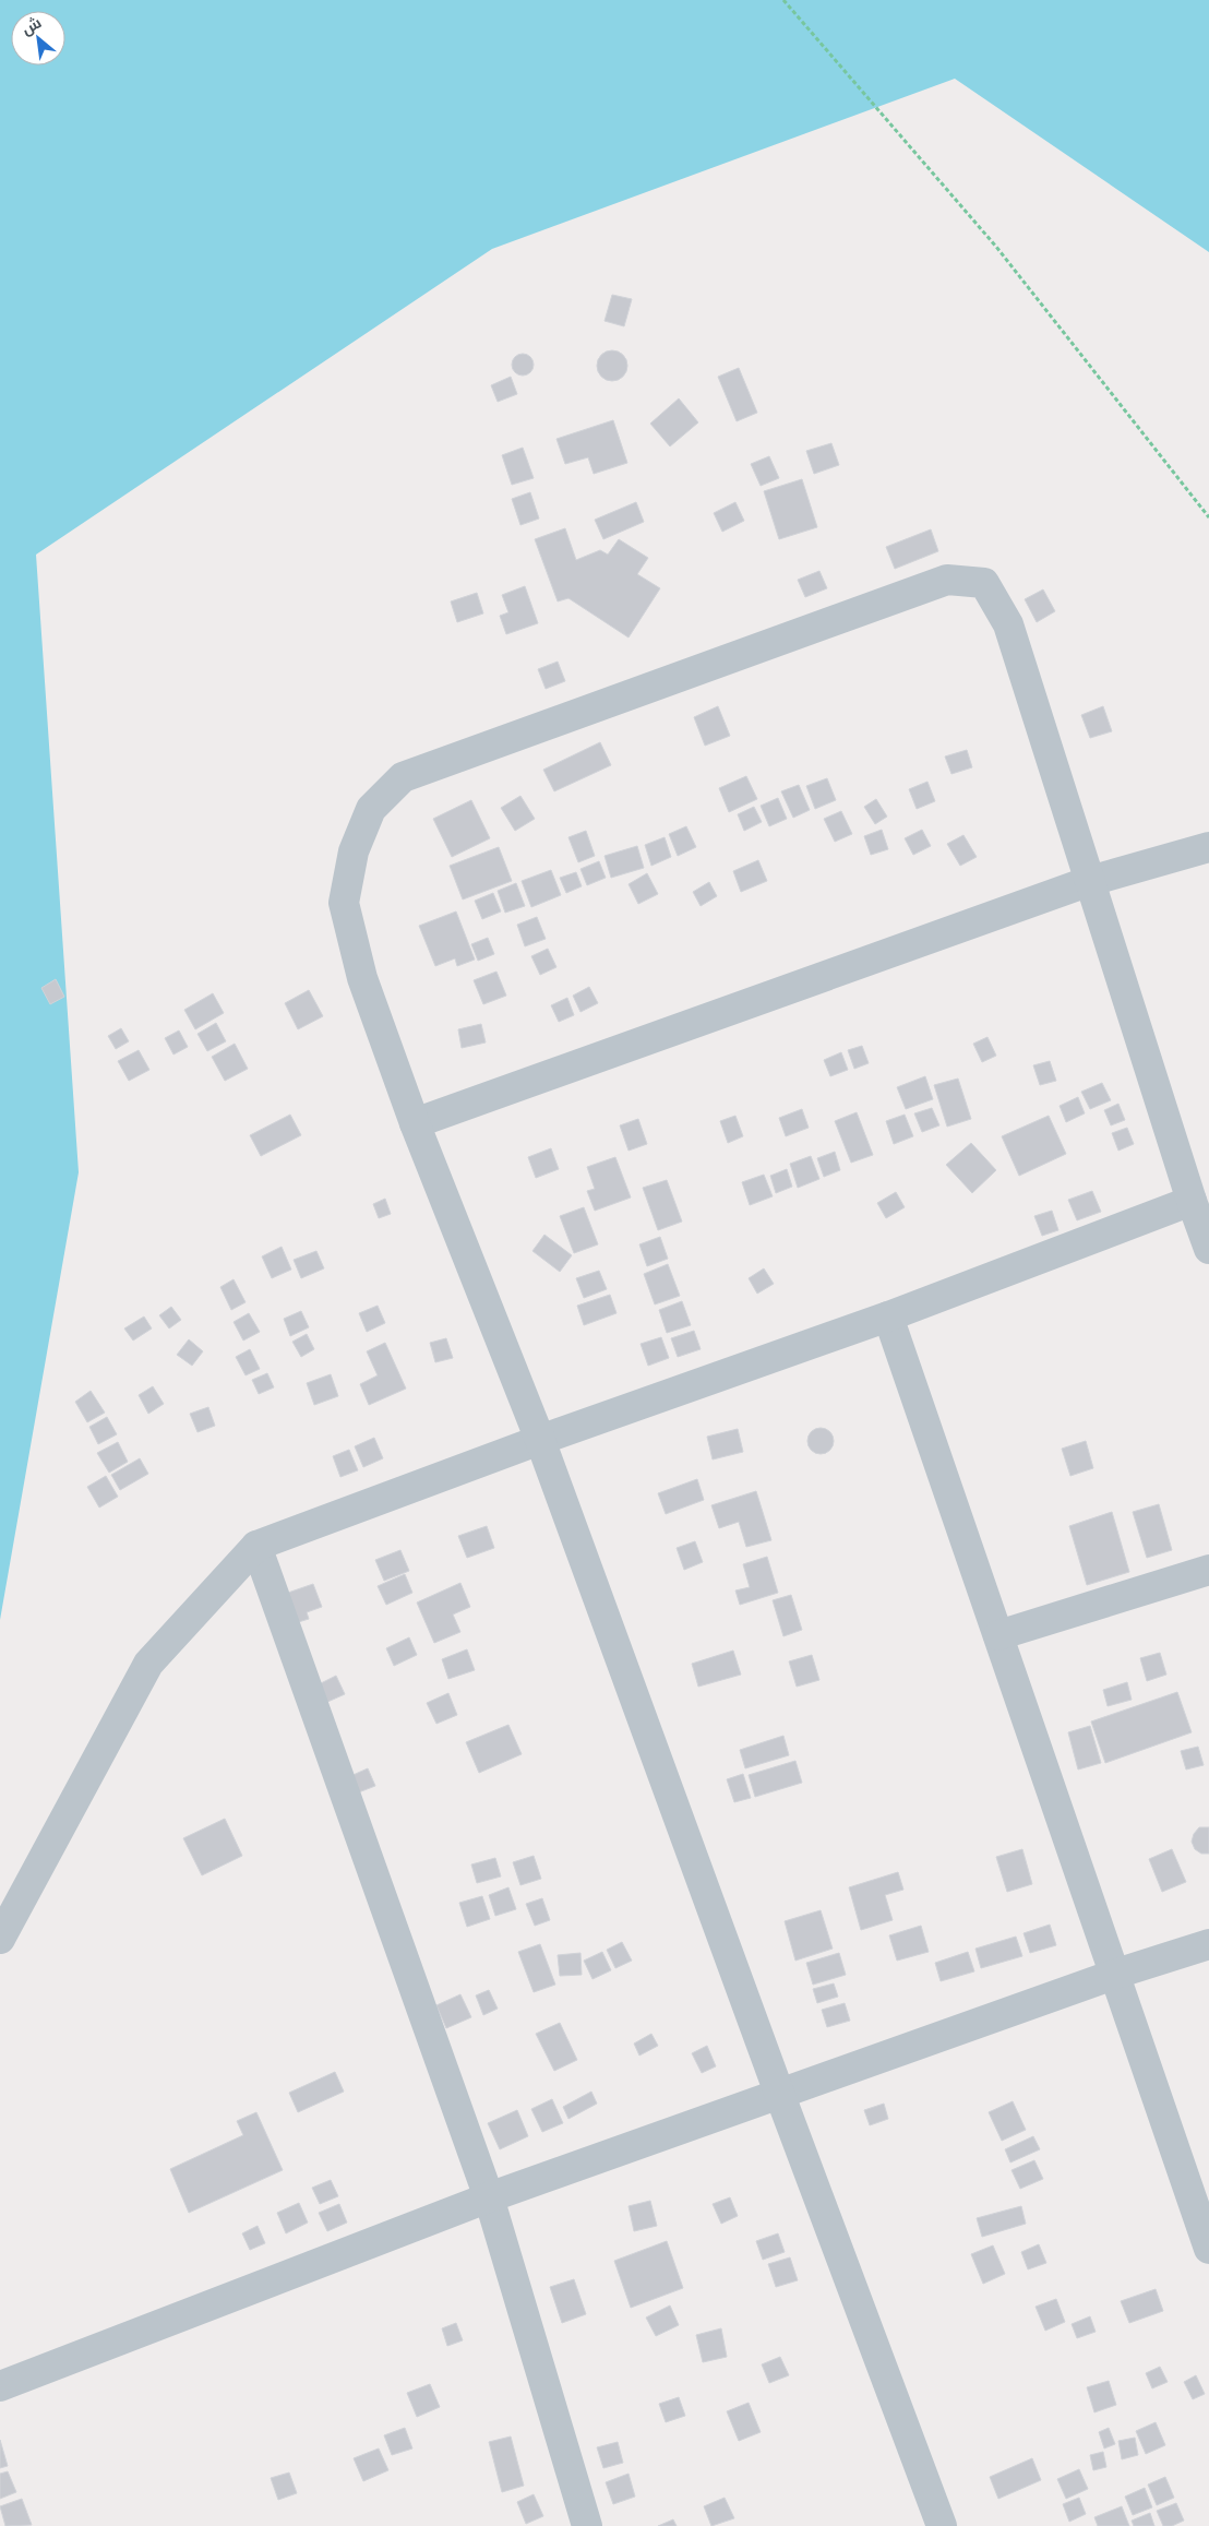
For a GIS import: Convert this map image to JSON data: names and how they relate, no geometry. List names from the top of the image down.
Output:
{
  "north": "top left"
}
